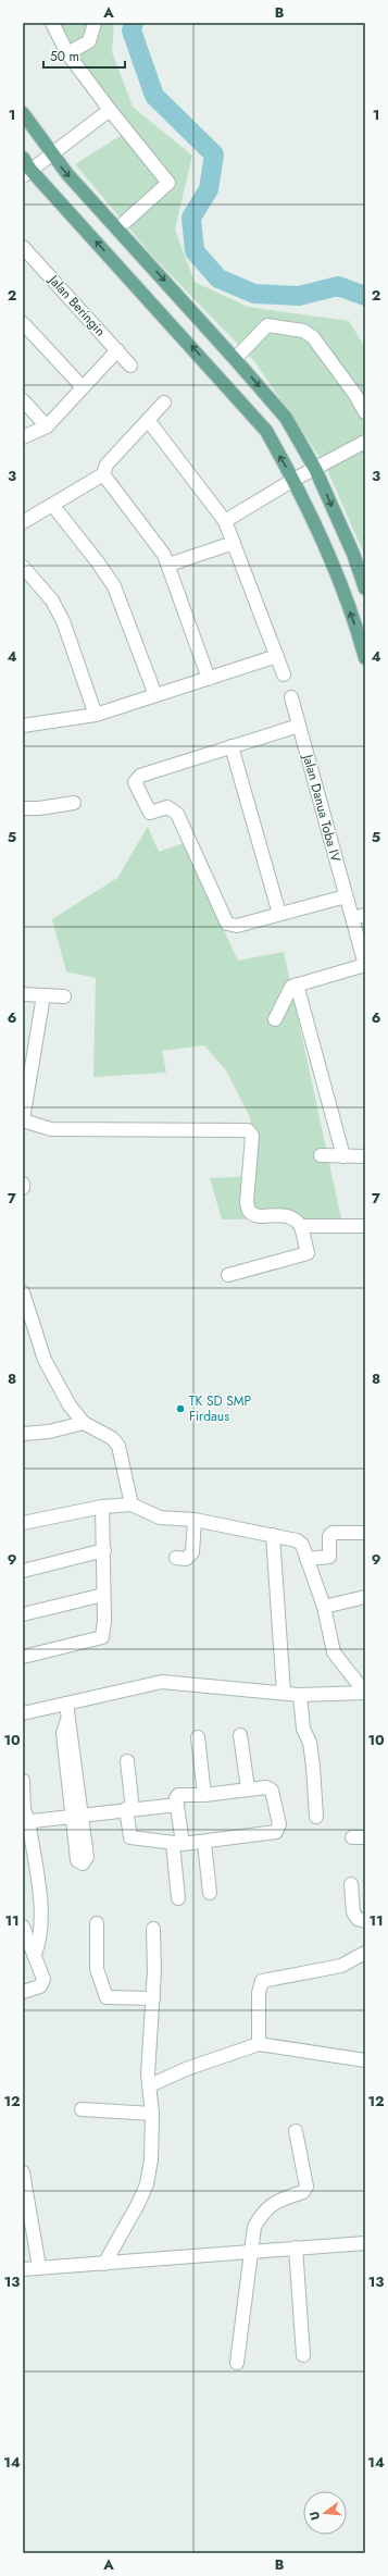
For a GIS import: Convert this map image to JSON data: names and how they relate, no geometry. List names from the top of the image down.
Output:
{
  "streets": {
    "street": ["Jalan Beringin", "Jalan Danua Toba IV"]
  },
  "places": ["TK SD SMP Firdaus"],
  "scale_bar": "50 m",
  "north": "left",
  "grid": {
    "columns": ["A", "B"],
    "rows": [
      "1",
      "2",
      "3",
      "4",
      "5",
      "6",
      "7",
      "8",
      "9",
      "10",
      "11",
      "12",
      "13",
      "14"
    ]
  }
}
